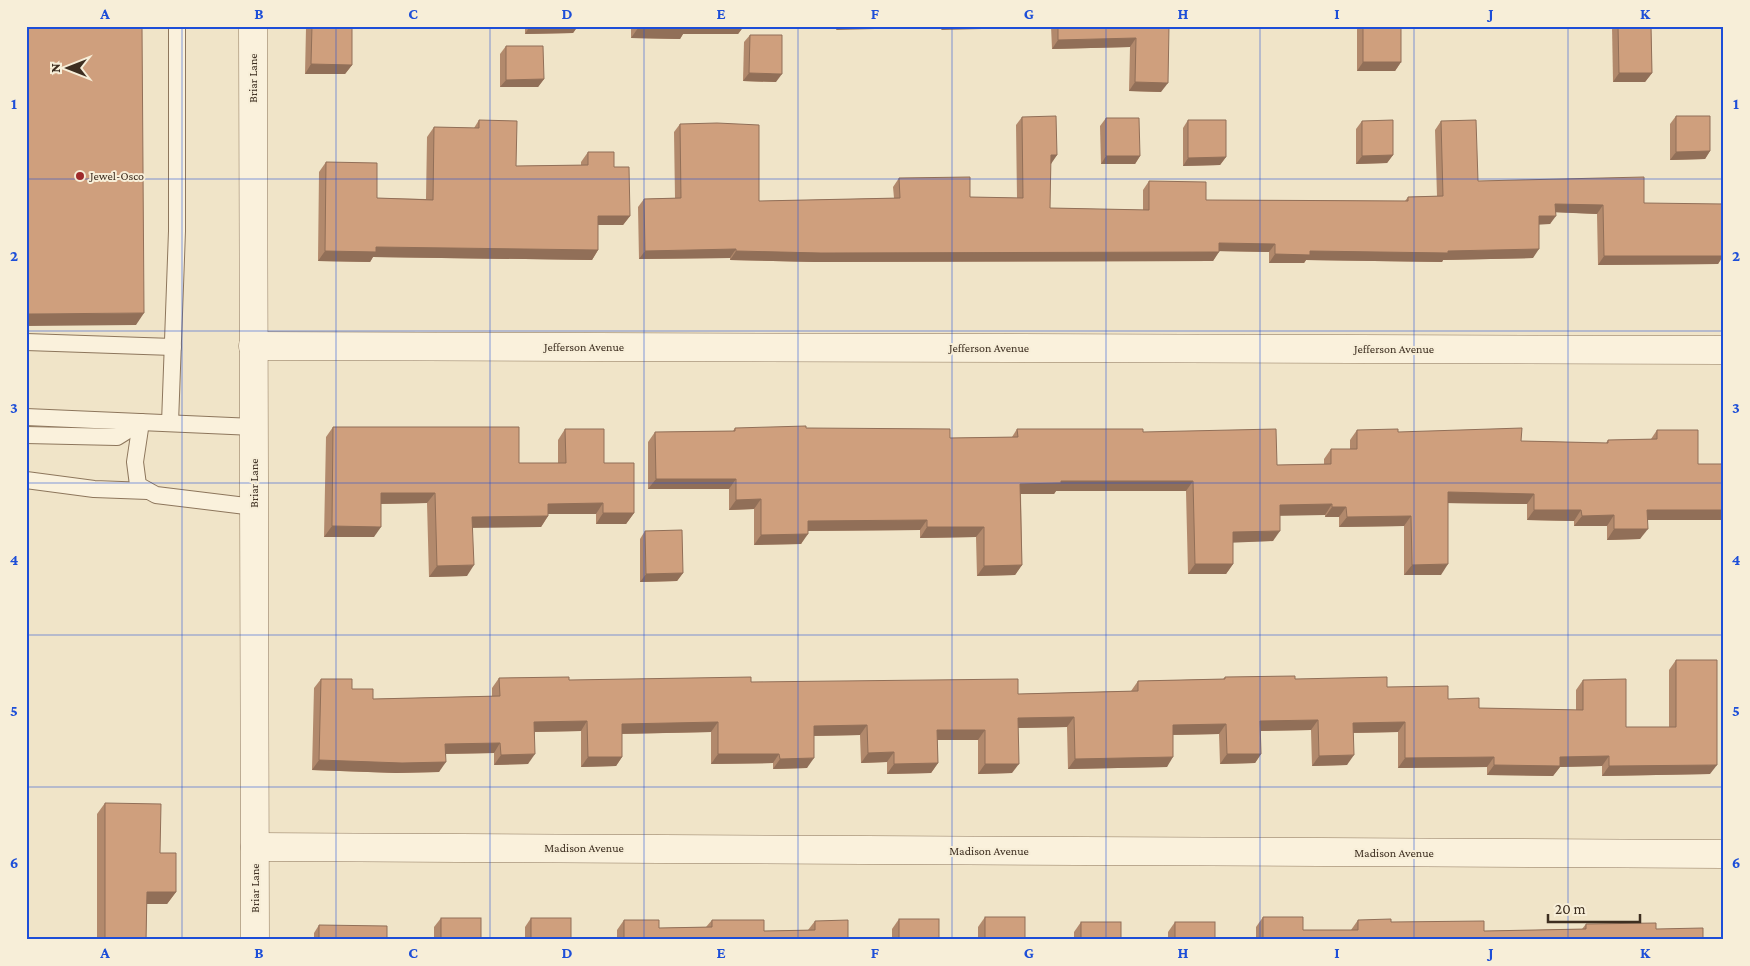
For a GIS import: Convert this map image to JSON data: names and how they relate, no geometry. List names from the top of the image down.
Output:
{
  "streets": {
    "street": ["Briar Lane", "Jefferson Avenue", "Madison Avenue"]
  },
  "crossings": [
    ["Briar Lane", "Jefferson Avenue"],
    ["Briar Lane", "Madison Avenue"]
  ],
  "places": ["Jewel-Osco"],
  "scale_bar": "20 m",
  "north": "left",
  "grid": {
    "columns": [
      "A",
      "B",
      "C",
      "D",
      "E",
      "F",
      "G",
      "H",
      "I",
      "J",
      "K"
    ],
    "rows": [
      "1",
      "2",
      "3",
      "4",
      "5",
      "6"
    ]
  }
}
